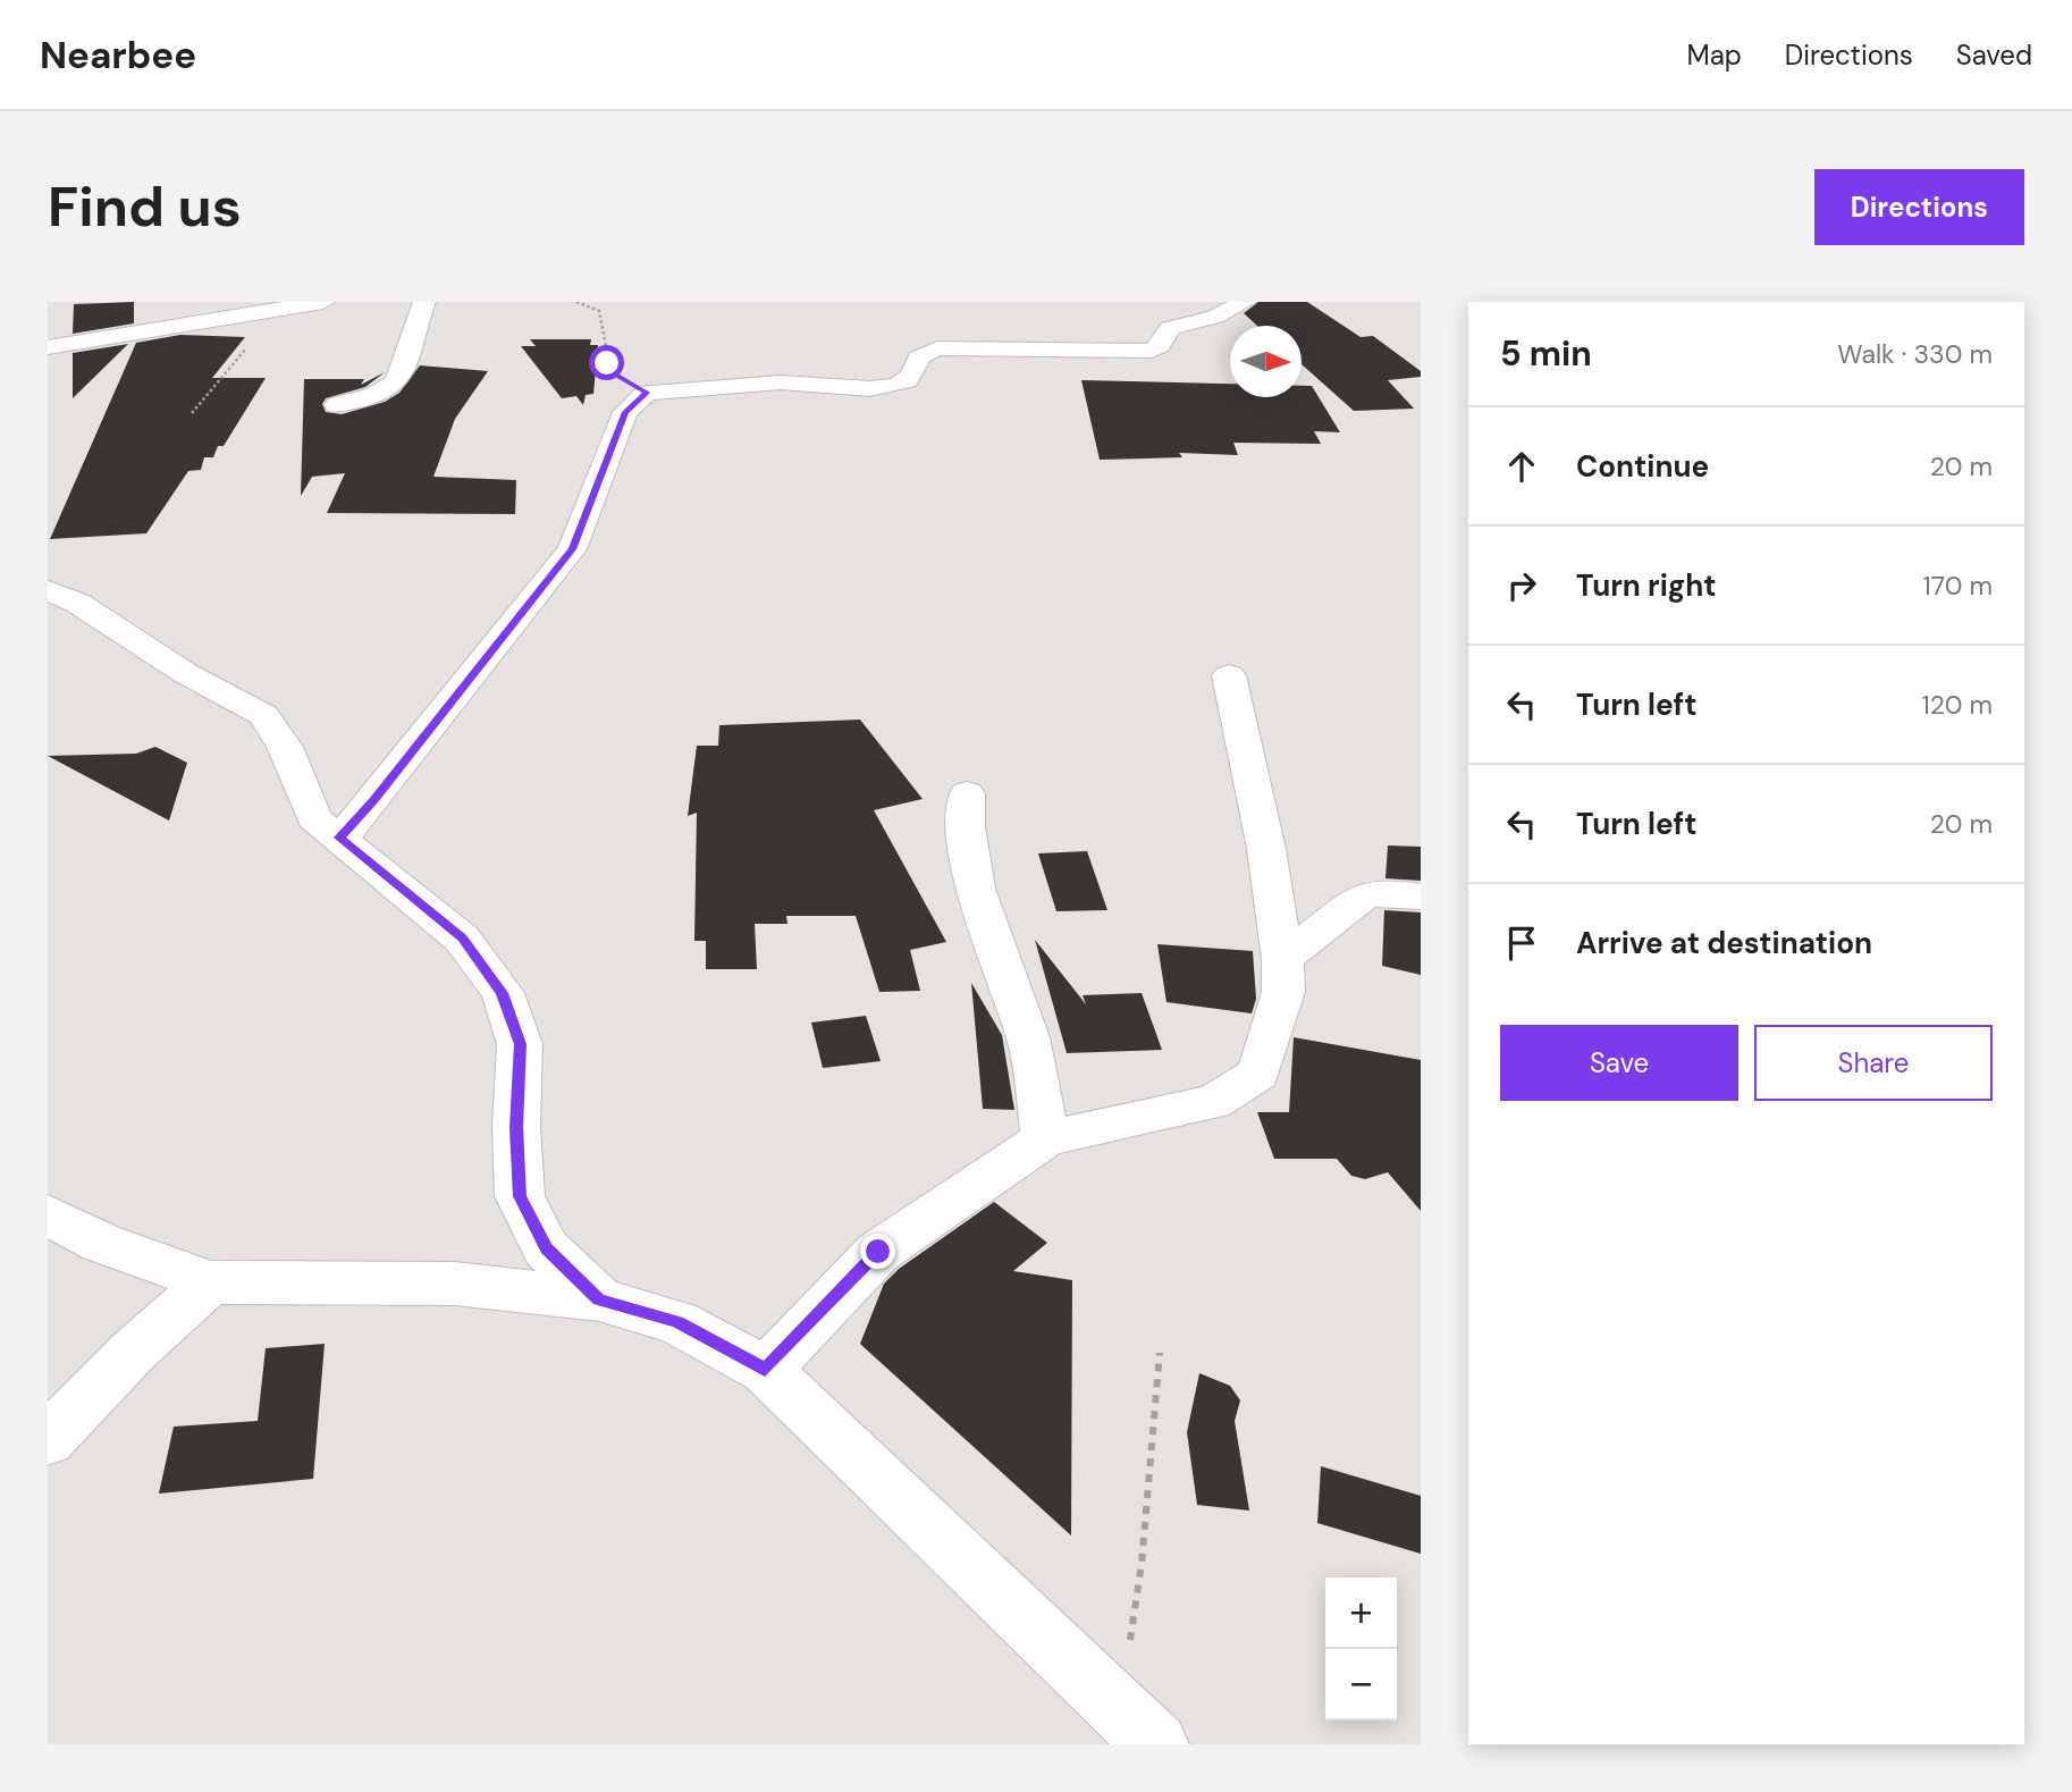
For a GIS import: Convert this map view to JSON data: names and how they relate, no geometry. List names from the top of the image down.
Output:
{
  "north": "right",
  "page": {
    "header": "Nearbee",
    "nav": ["Map", "Directions", "Saved"],
    "buttons": [
      "Directions",
      ["Save", "Share"]
    ],
    "title": "Find us",
    "heading": ["5 min", "Walk · 330 m"],
    "list": [
      ["Continue", "20 m"],
      ["Turn right", "170 m"],
      ["Turn left", "120 m"],
      ["Turn left", "20 m"],
      "Arrive at destination"
    ],
    "map_buttons": ["+", "−"]
  }
}
